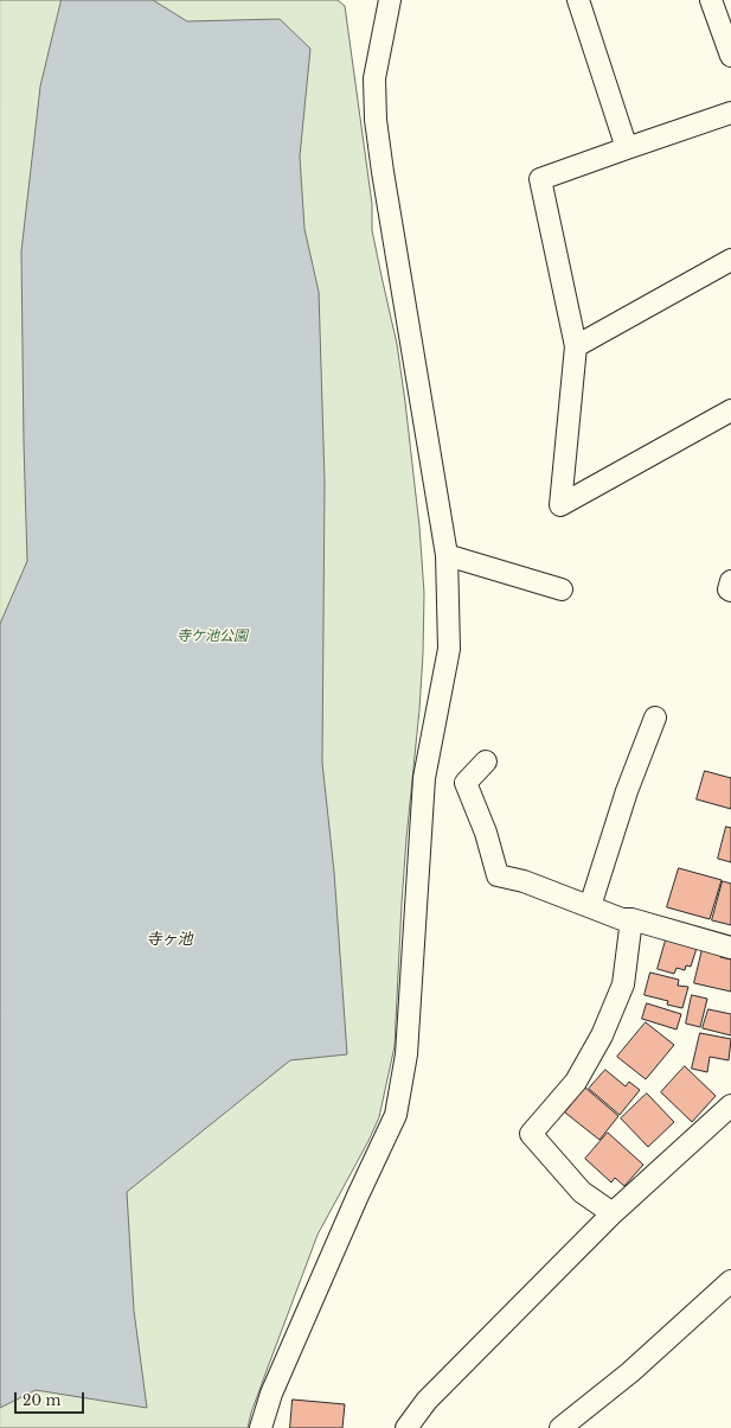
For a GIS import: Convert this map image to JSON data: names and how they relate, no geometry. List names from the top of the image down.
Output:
{
  "water": ["寺ヶ池"],
  "parks": ["寺ケ池公園"],
  "scale_bar": "20 m"
}
